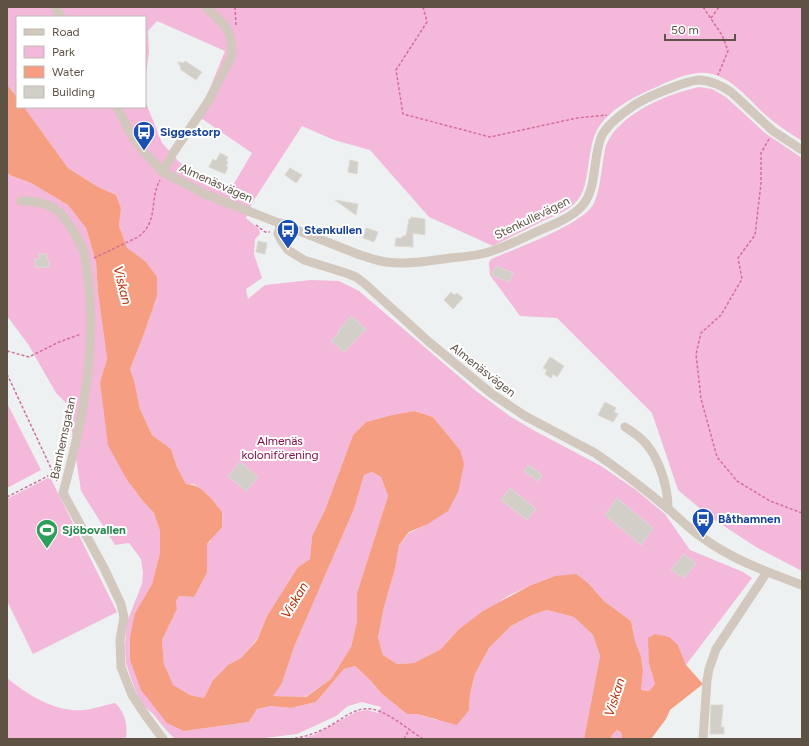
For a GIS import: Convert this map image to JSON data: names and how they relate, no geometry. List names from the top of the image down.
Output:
{
  "streets": {
    "street": ["Almenäsvägen", "Stenkullevägen", "Barnhemsgatan"]
  },
  "crossings": [
    ["Almenäsvägen", "Stenkullevägen"]
  ],
  "water": ["Viskan"],
  "parks": ["Almenäs koloniförening"],
  "places": {
    "bus stop": ["Siggestorp", "Stenkullen", "Båthamnen"],
    "sports": ["Sjöbovallen"]
  },
  "legend": [
    "Road",
    "Park",
    "Water",
    "Building"
  ],
  "scale_bar": "50 m"
}
